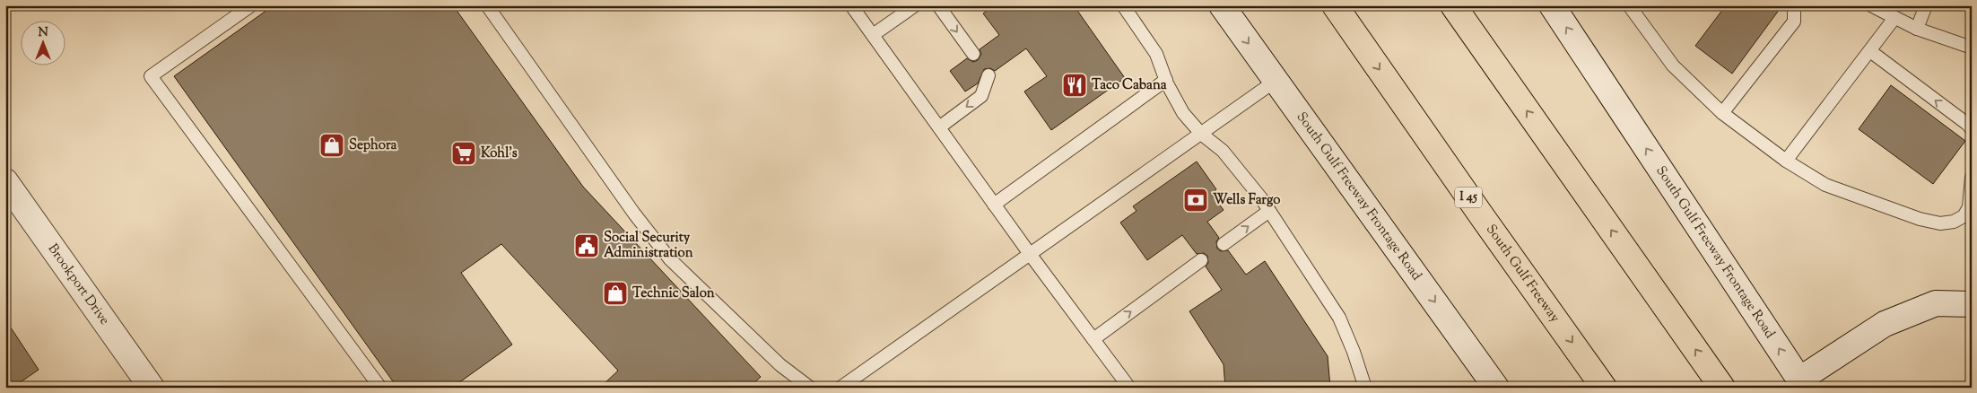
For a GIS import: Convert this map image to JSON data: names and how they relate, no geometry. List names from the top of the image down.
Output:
{
  "streets": {
    "highway": ["I 45", "South Gulf Freeway"],
    "main road": ["South Gulf Freeway Frontage Road", "Brookport Drive"]
  },
  "places": {
    "restaurant": ["Taco Cabana"],
    "shop": ["Sephora", "Technic Salon"],
    "supermarket": ["Kohl's"],
    "bank": ["Wells Fargo"],
    "public building": ["Social Security Administration"]
  },
  "north": "top"
}
